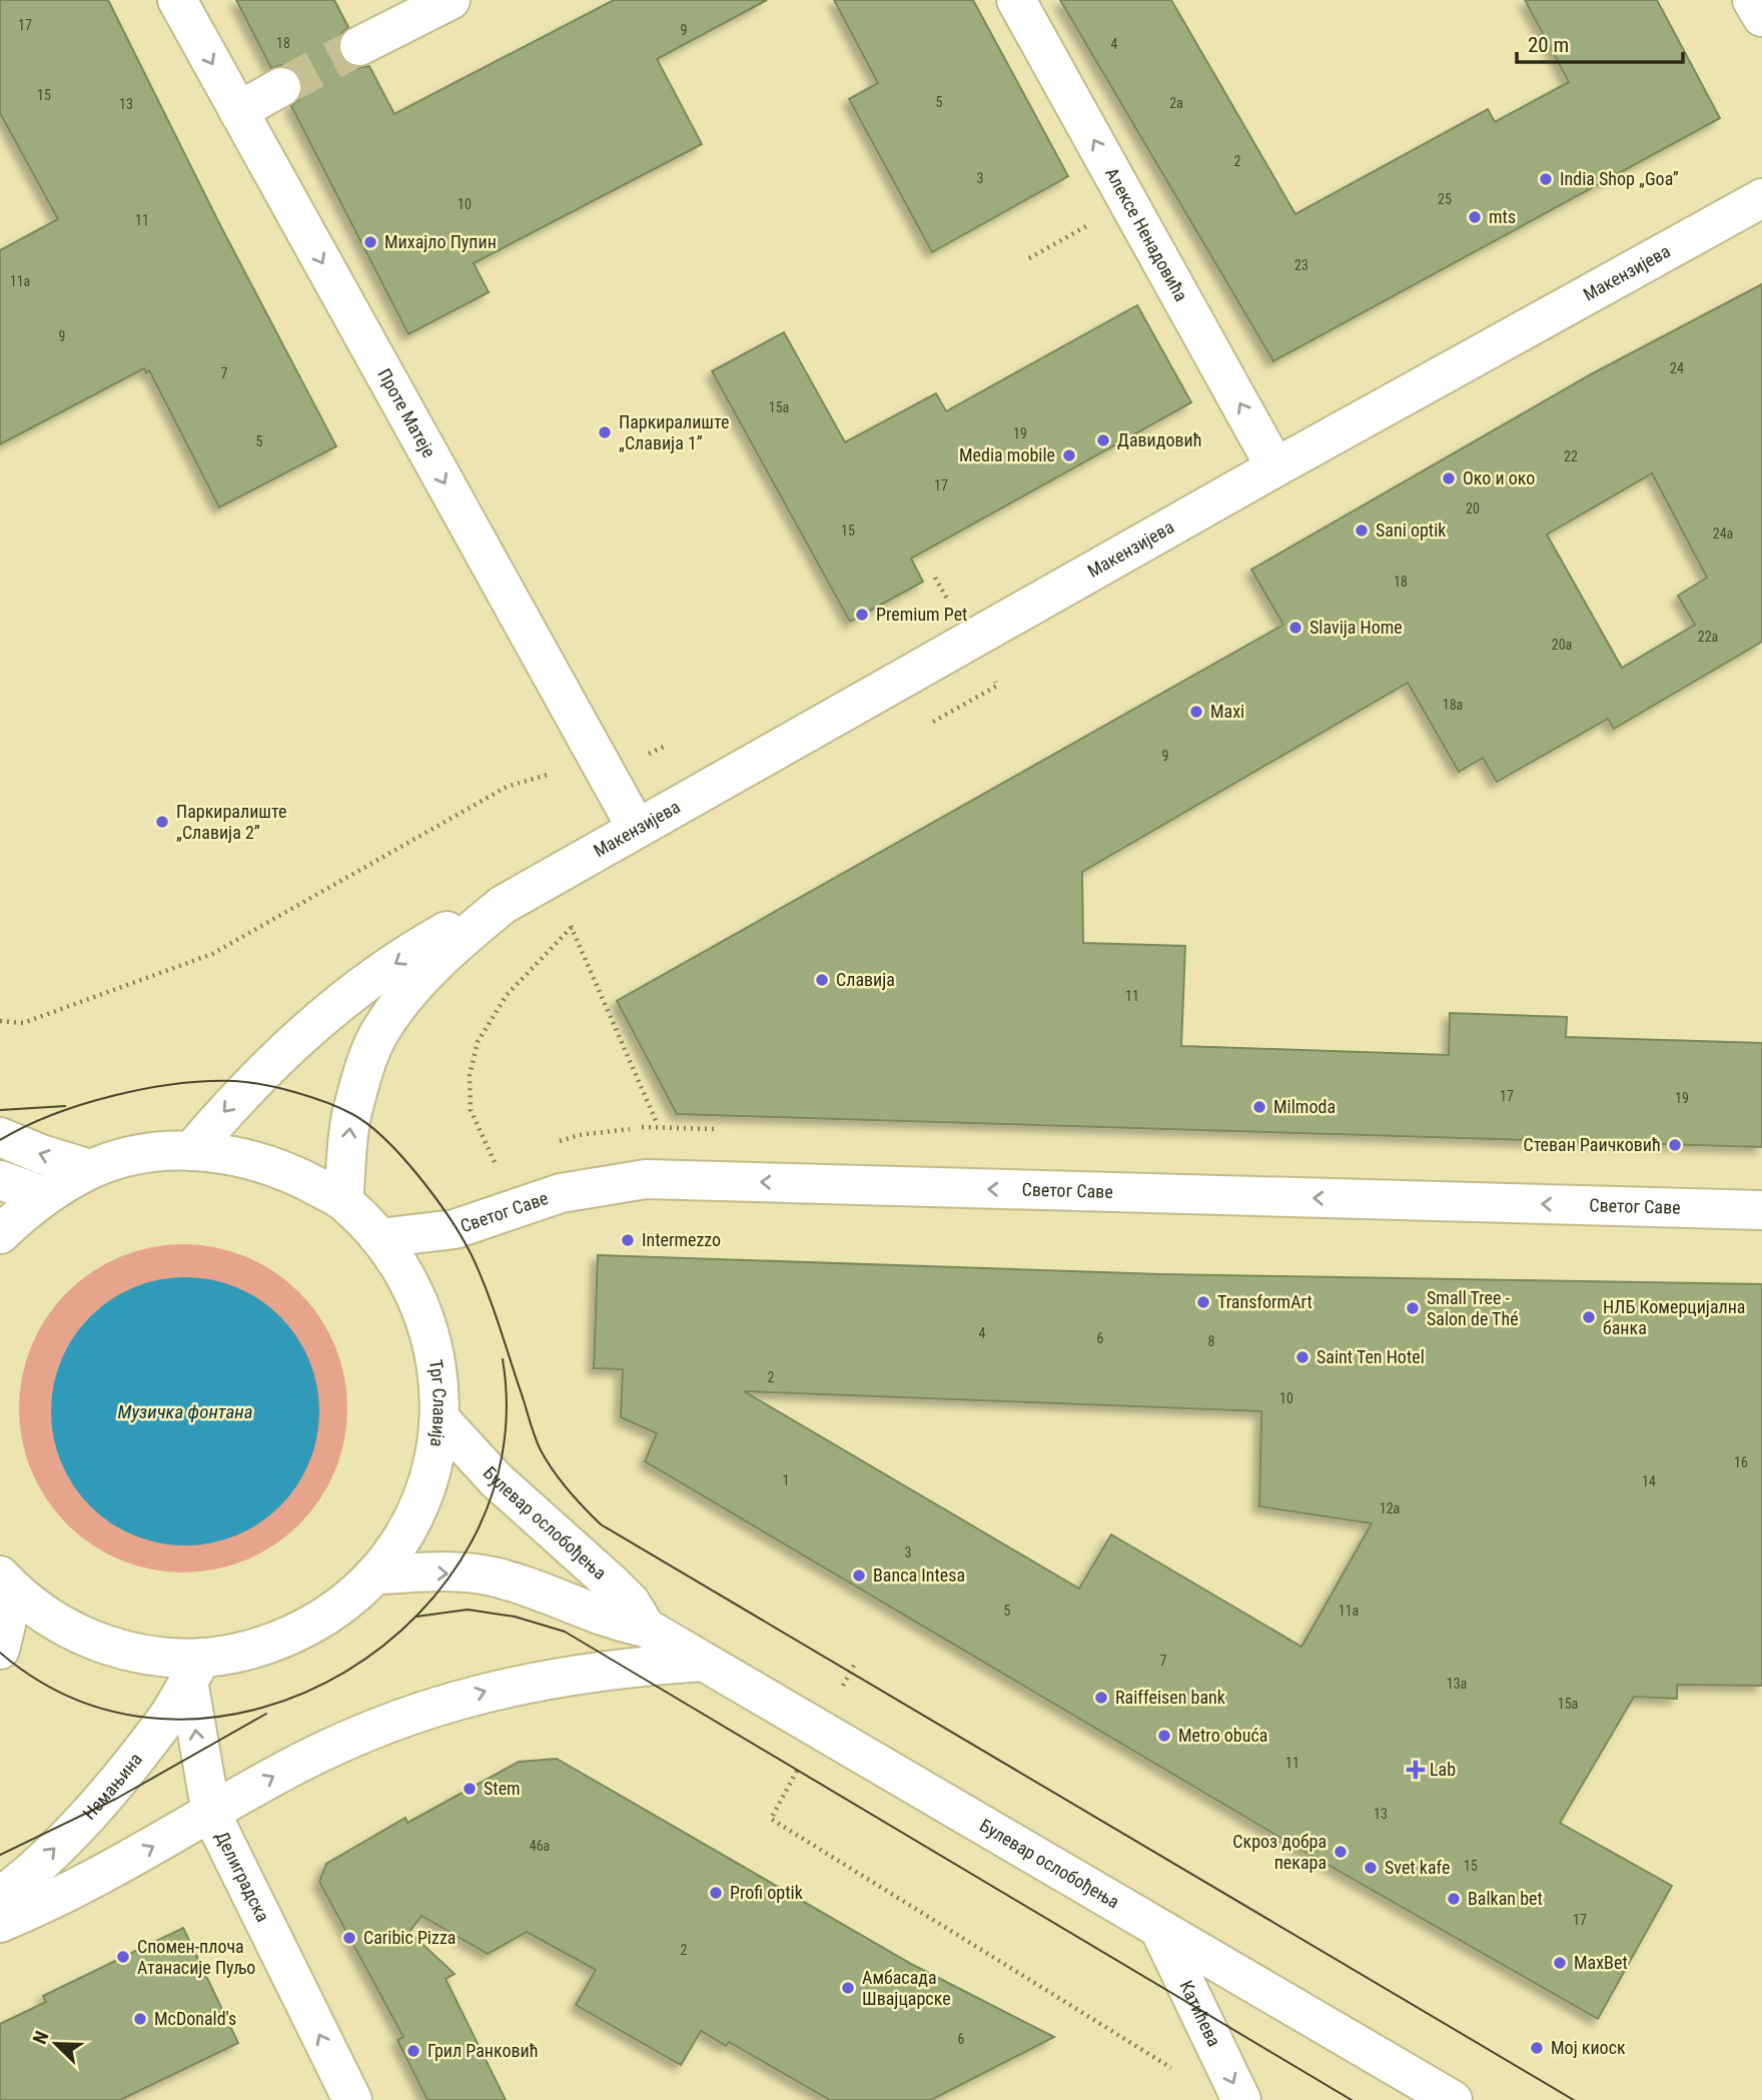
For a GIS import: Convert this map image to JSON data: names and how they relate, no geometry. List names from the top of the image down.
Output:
{
  "streets": {
    "main road": [
      "Алексе Ненадовића",
      "Макензијева",
      "Проте Матеје",
      "Светог Саве",
      "Трг Славија",
      "Булевар ослобођења",
      "Немањина",
      "Делиградска",
      "Катићева"
    ]
  },
  "crossings": [
    ["Алексе Ненадовића", "Макензијева"],
    ["Макензијева", "Проте Матеје"],
    ["Макензијева", "Трг Славија"],
    ["Светог Саве", "Трг Славија"],
    ["Трг Славија", "Булевар ослобођења"],
    ["Трг Славија", "Немањина"],
    ["Трг Славија", "Делиградска"],
    ["Булевар ослобођења", "Катићева"],
    ["Немањина", "Делиградска"]
  ],
  "one_way": [
    "Алексе Ненадовића",
    "Проте Матеје",
    "Светог Саве",
    "Делиградска",
    "Катићева"
  ],
  "water": ["Музичка фонтана"],
  "places": {
    "other": [
      "India Shop „Goa”",
      "mts",
      "Михајло Пупин",
      "Паркиралиште „Славија 1”",
      "Давидовић",
      "Media mobile",
      "Око и око",
      "Sani optik",
      "Premium Pet",
      "Slavija Home",
      "Maxi",
      "Паркиралиште „Славија 2”",
      "Славија",
      "Milmoda",
      "Стеван Раичковић",
      "Intermezzo",
      "TransformArt",
      "Small Tree - Salon de Thé",
      "НЛБ Комерцијална банка",
      "Saint Ten Hotel",
      "Banca Intesa",
      "Raiffeisen bank",
      "Metro obuća",
      "Stem",
      "Скроз добра пекара",
      "Svet kafe",
      "Profi optik",
      "Balkan bet",
      "Caribic Pizza",
      "Спомен-плоча Атанасије Пуљо",
      "MaxBet",
      "Амбасада Швајцарске",
      "McDonald's",
      "Мој киоск",
      "Грил Ранковић"
    ],
    "health": ["Lab"]
  },
  "house_numbers": [
    "17",
    "9",
    "18",
    "4",
    "15",
    "5",
    "2a",
    "13",
    "2",
    "3",
    "25",
    "10",
    "11",
    "23",
    "11a",
    "9",
    "24",
    "7",
    "15a",
    "19",
    "5",
    "22",
    "17",
    "20",
    "15",
    "24a",
    "18",
    "22a",
    "20a",
    "18a",
    "9",
    "11",
    "17",
    "19",
    "4",
    "6",
    "8",
    "2",
    "10",
    "16",
    "1",
    "14",
    "12a",
    "3",
    "5",
    "11a",
    "7",
    "13a",
    "15a",
    "11",
    "13",
    "46a",
    "15",
    "17",
    "2",
    "6"
  ],
  "scale_bar": "20 m",
  "north": "top left"
}
